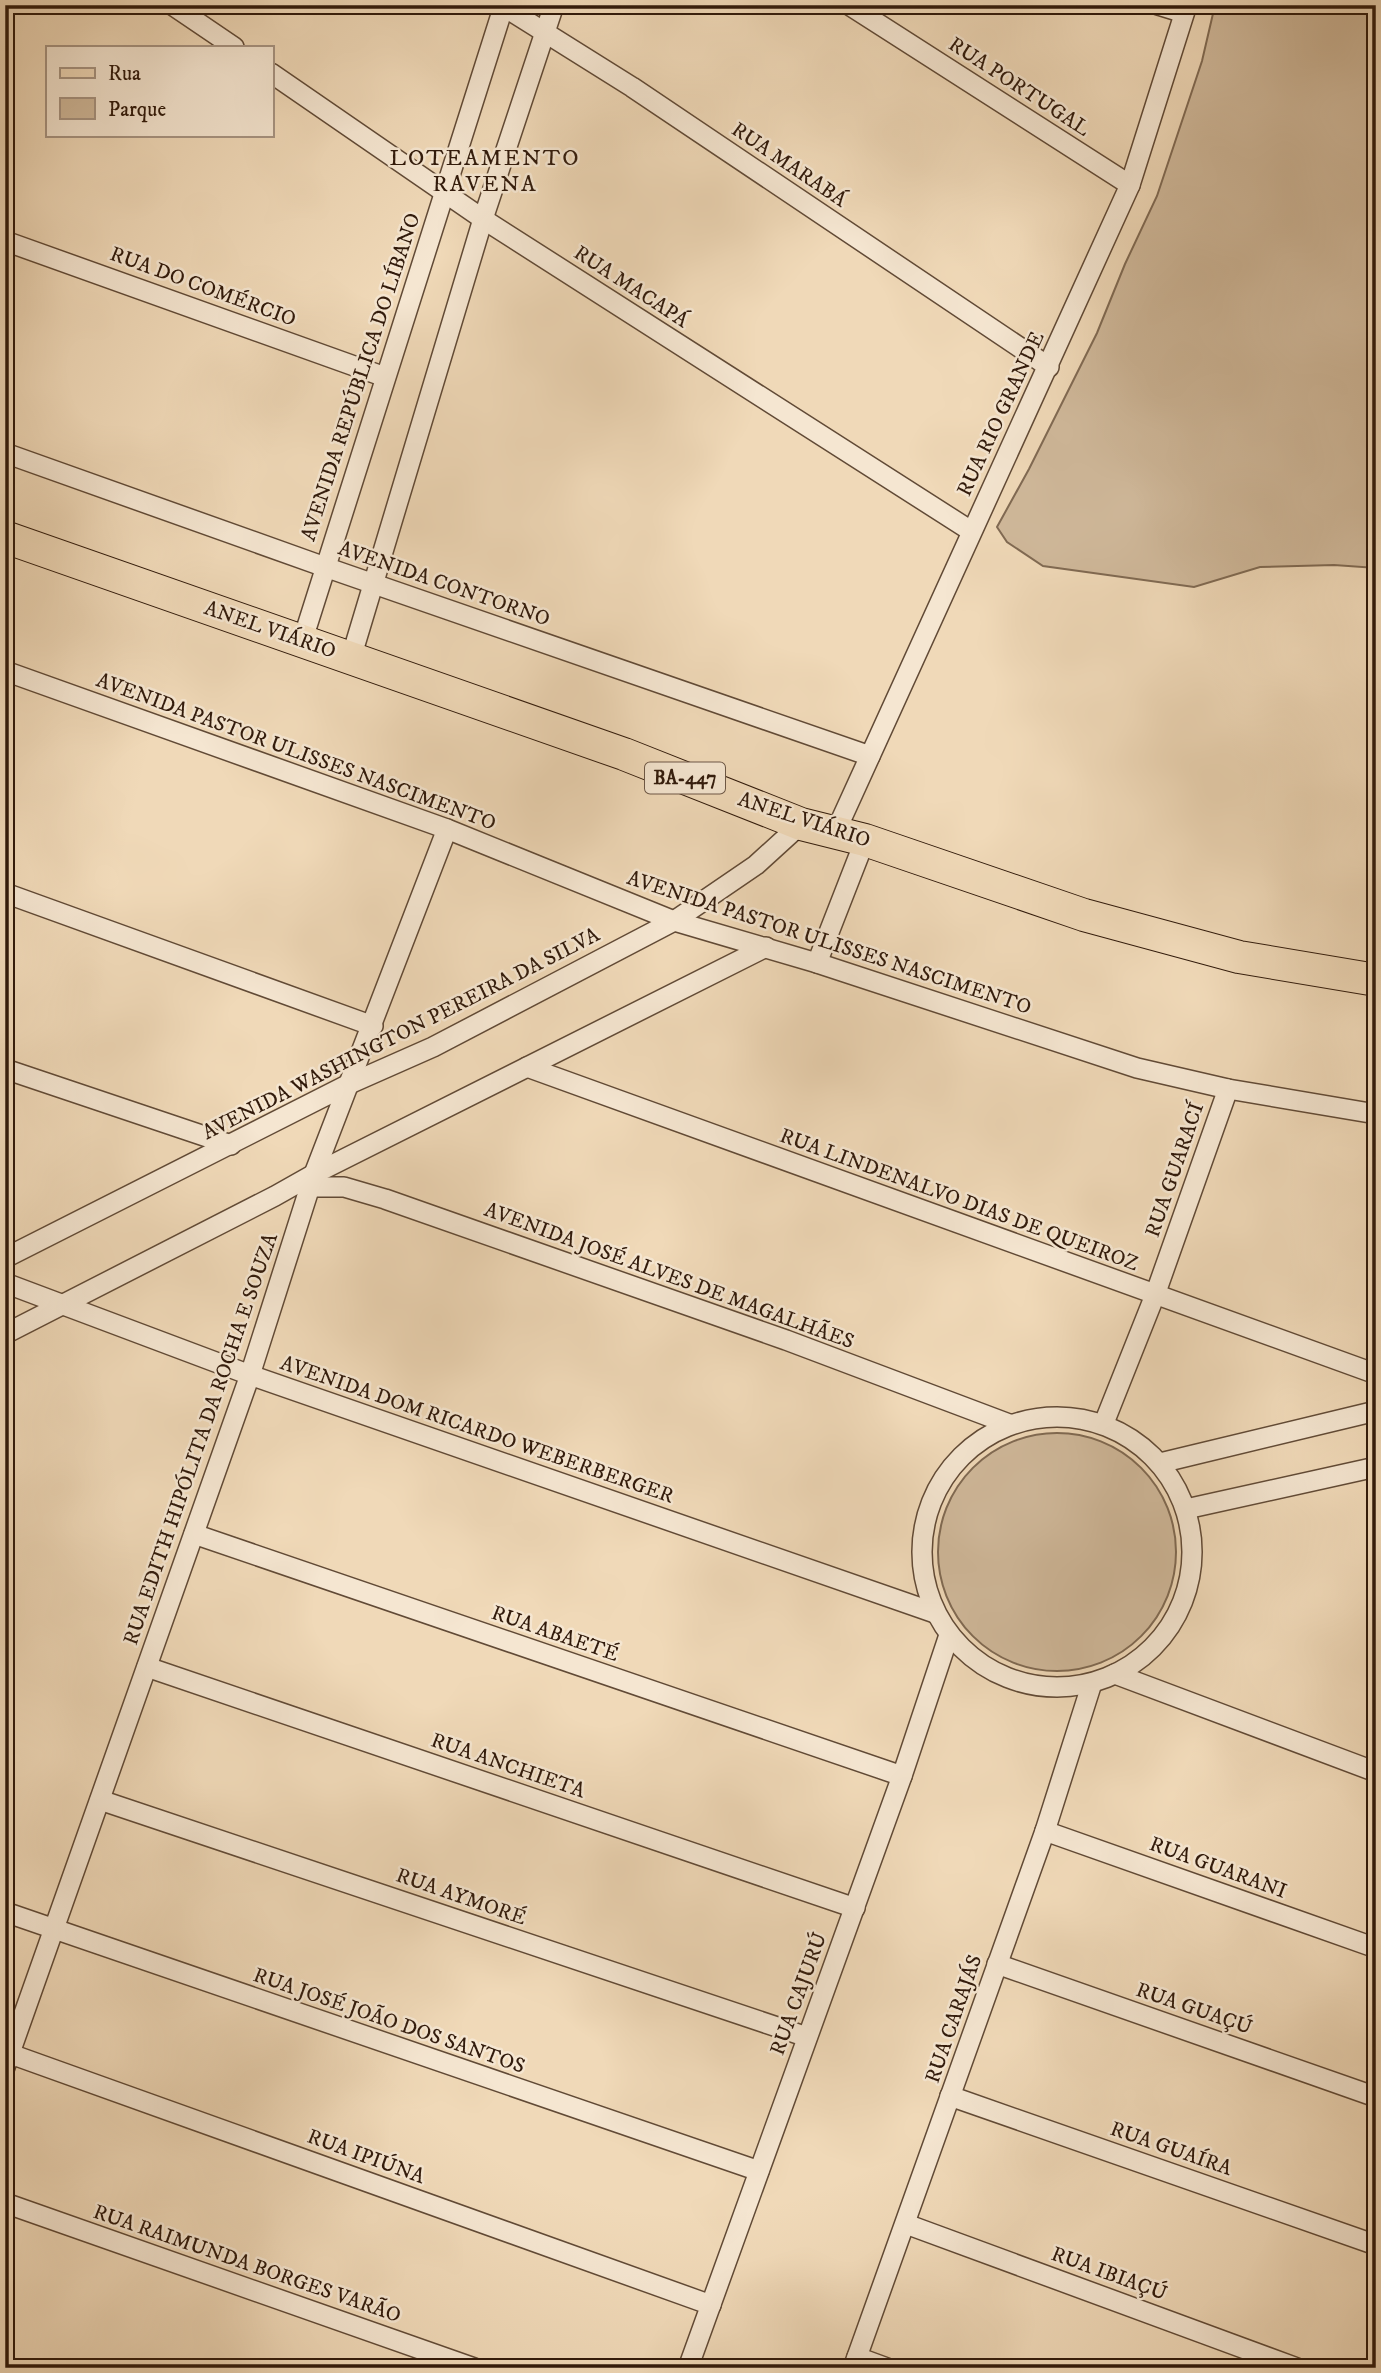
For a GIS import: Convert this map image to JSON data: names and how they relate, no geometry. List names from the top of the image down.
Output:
{
  "streets": {
    "main road": ["ANEL VIÁRIO", "BA-447"],
    "street": [
      "RUA PORTUGAL",
      "RUA MARABÁ",
      "RUA DO COMÉRCIO",
      "RUA MACAPÁ",
      "AVENIDA REPÚBLICA DO LÍBANO",
      "RUA RIO GRANDE",
      "AVENIDA CONTORNO",
      "AVENIDA PASTOR ULISSES NASCIMENTO",
      "AVENIDA WASHINGTON PEREIRA DA SILVA",
      "RUA GUARACÍ",
      "RUA LINDENALVO DIAS DE QUEIROZ",
      "AVENIDA JOSÉ ALVES DE MAGALHÃES",
      "AVENIDA DOM RICARDO WEBERBERGER",
      "RUA EDITH HIPÓLITA DA ROCHA E SOUZA",
      "RUA ABAETÉ",
      "RUA ANCHIETA",
      "RUA GUARANI",
      "RUA AYMORÉ",
      "RUA CAJURÚ",
      "RUA GUAÇÚ",
      "RUA CARAJÁS",
      "RUA JOSÉ JOÃO DOS SANTOS",
      "RUA GUAÍRA",
      "RUA IPIÚNA",
      "RUA RAIMUNDA BORGES VARÃO",
      "RUA IBIAÇÚ"
    ]
  },
  "crossings": [
    ["RUA PORTUGAL", "RUA RIO GRANDE"],
    ["RUA MARABÁ", "AVENIDA REPÚBLICA DO LÍBANO"],
    ["RUA MARABÁ", "RUA RIO GRANDE"],
    ["RUA DO COMÉRCIO", "AVENIDA REPÚBLICA DO LÍBANO"],
    ["RUA MACAPÁ", "AVENIDA REPÚBLICA DO LÍBANO"],
    ["RUA MACAPÁ", "RUA RIO GRANDE"],
    ["AVENIDA REPÚBLICA DO LÍBANO", "AVENIDA CONTORNO"],
    ["AVENIDA REPÚBLICA DO LÍBANO", "ANEL VIÁRIO"],
    ["RUA RIO GRANDE", "AVENIDA CONTORNO"],
    ["RUA RIO GRANDE", "ANEL VIÁRIO"],
    ["RUA RIO GRANDE", "AVENIDA PASTOR ULISSES NASCIMENTO"],
    ["ANEL VIÁRIO", "AVENIDA WASHINGTON PEREIRA DA SILVA"],
    ["AVENIDA PASTOR ULISSES NASCIMENTO", "AVENIDA WASHINGTON PEREIRA DA SILVA"],
    ["AVENIDA PASTOR ULISSES NASCIMENTO", "RUA GUARACÍ"],
    ["AVENIDA PASTOR ULISSES NASCIMENTO", "RUA EDITH HIPÓLITA DA ROCHA E SOUZA"],
    ["AVENIDA WASHINGTON PEREIRA DA SILVA", "RUA EDITH HIPÓLITA DA ROCHA E SOUZA"],
    ["RUA GUARACÍ", "RUA LINDENALVO DIAS DE QUEIROZ"],
    ["AVENIDA JOSÉ ALVES DE MAGALHÃES", "RUA EDITH HIPÓLITA DA ROCHA E SOUZA"],
    ["AVENIDA DOM RICARDO WEBERBERGER", "RUA EDITH HIPÓLITA DA ROCHA E SOUZA"],
    ["RUA EDITH HIPÓLITA DA ROCHA E SOUZA", "RUA ABAETÉ"],
    ["RUA EDITH HIPÓLITA DA ROCHA E SOUZA", "RUA ANCHIETA"],
    ["RUA EDITH HIPÓLITA DA ROCHA E SOUZA", "RUA AYMORÉ"],
    ["RUA EDITH HIPÓLITA DA ROCHA E SOUZA", "RUA JOSÉ JOÃO DOS SANTOS"],
    ["RUA EDITH HIPÓLITA DA ROCHA E SOUZA", "RUA IPIÚNA"],
    ["RUA ABAETÉ", "RUA CAJURÚ"],
    ["RUA ANCHIETA", "RUA CAJURÚ"],
    ["RUA GUARANI", "RUA CARAJÁS"],
    ["RUA AYMORÉ", "RUA CAJURÚ"],
    ["RUA CAJURÚ", "RUA JOSÉ JOÃO DOS SANTOS"],
    ["RUA CAJURÚ", "RUA IPIÚNA"],
    ["RUA GUAÇÚ", "RUA CARAJÁS"],
    ["RUA CARAJÁS", "RUA GUAÍRA"],
    ["RUA CARAJÁS", "RUA IBIAÇÚ"]
  ],
  "districts": ["LOTEAMENTO RAVENA"],
  "legend": ["Rua", "Parque"]
}
